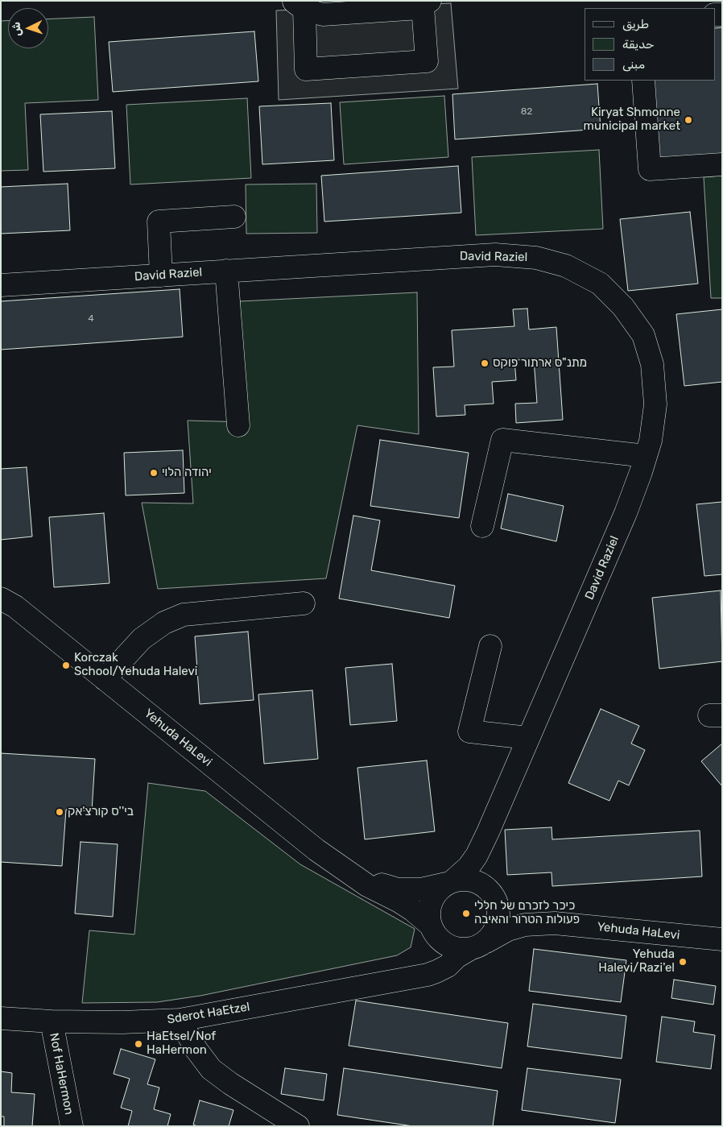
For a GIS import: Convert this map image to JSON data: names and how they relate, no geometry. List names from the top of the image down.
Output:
{
  "streets": {
    "street": [
      "David Raziel",
      "Yehuda HaLevi",
      "Sderot HaEtzel",
      "Nof HaHermon"
    ]
  },
  "crossings": [
    ["David Raziel", "Yehuda HaLevi"],
    ["David Raziel", "Sderot HaEtzel"],
    ["Yehuda HaLevi", "Sderot HaEtzel"],
    ["Sderot HaEtzel", "Nof HaHermon"]
  ],
  "places": [
    "Kiryat Shmonne municipal market",
    "מתנ\"ס ארתור פוקס",
    "יהודה הלוי",
    "Korczak School/Yehuda Halevi",
    "בי''ס קורצ'אק",
    "כיכר לזכרם של חללי פעולות הטרור והאיבה",
    "Yehuda Halevi/Razi'el",
    "HaEtsel/Nof HaHermon"
  ],
  "house_numbers": ["82", "4"],
  "legend": ["طريق", "حديقة", "مبنى"],
  "north": "left"
}
